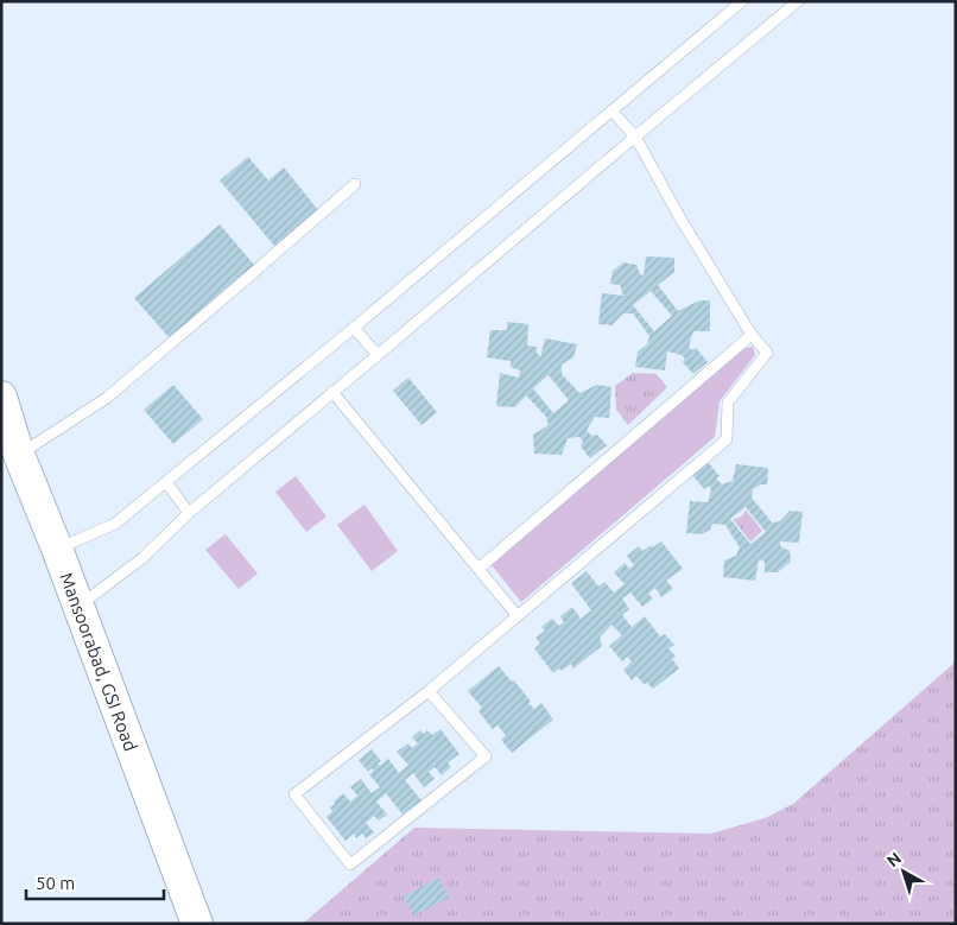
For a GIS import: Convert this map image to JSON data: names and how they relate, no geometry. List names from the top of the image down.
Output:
{
  "streets": {
    "street": ["Mansoorabad, GSI Road"]
  },
  "scale_bar": "50 m",
  "north": "top left"
}
